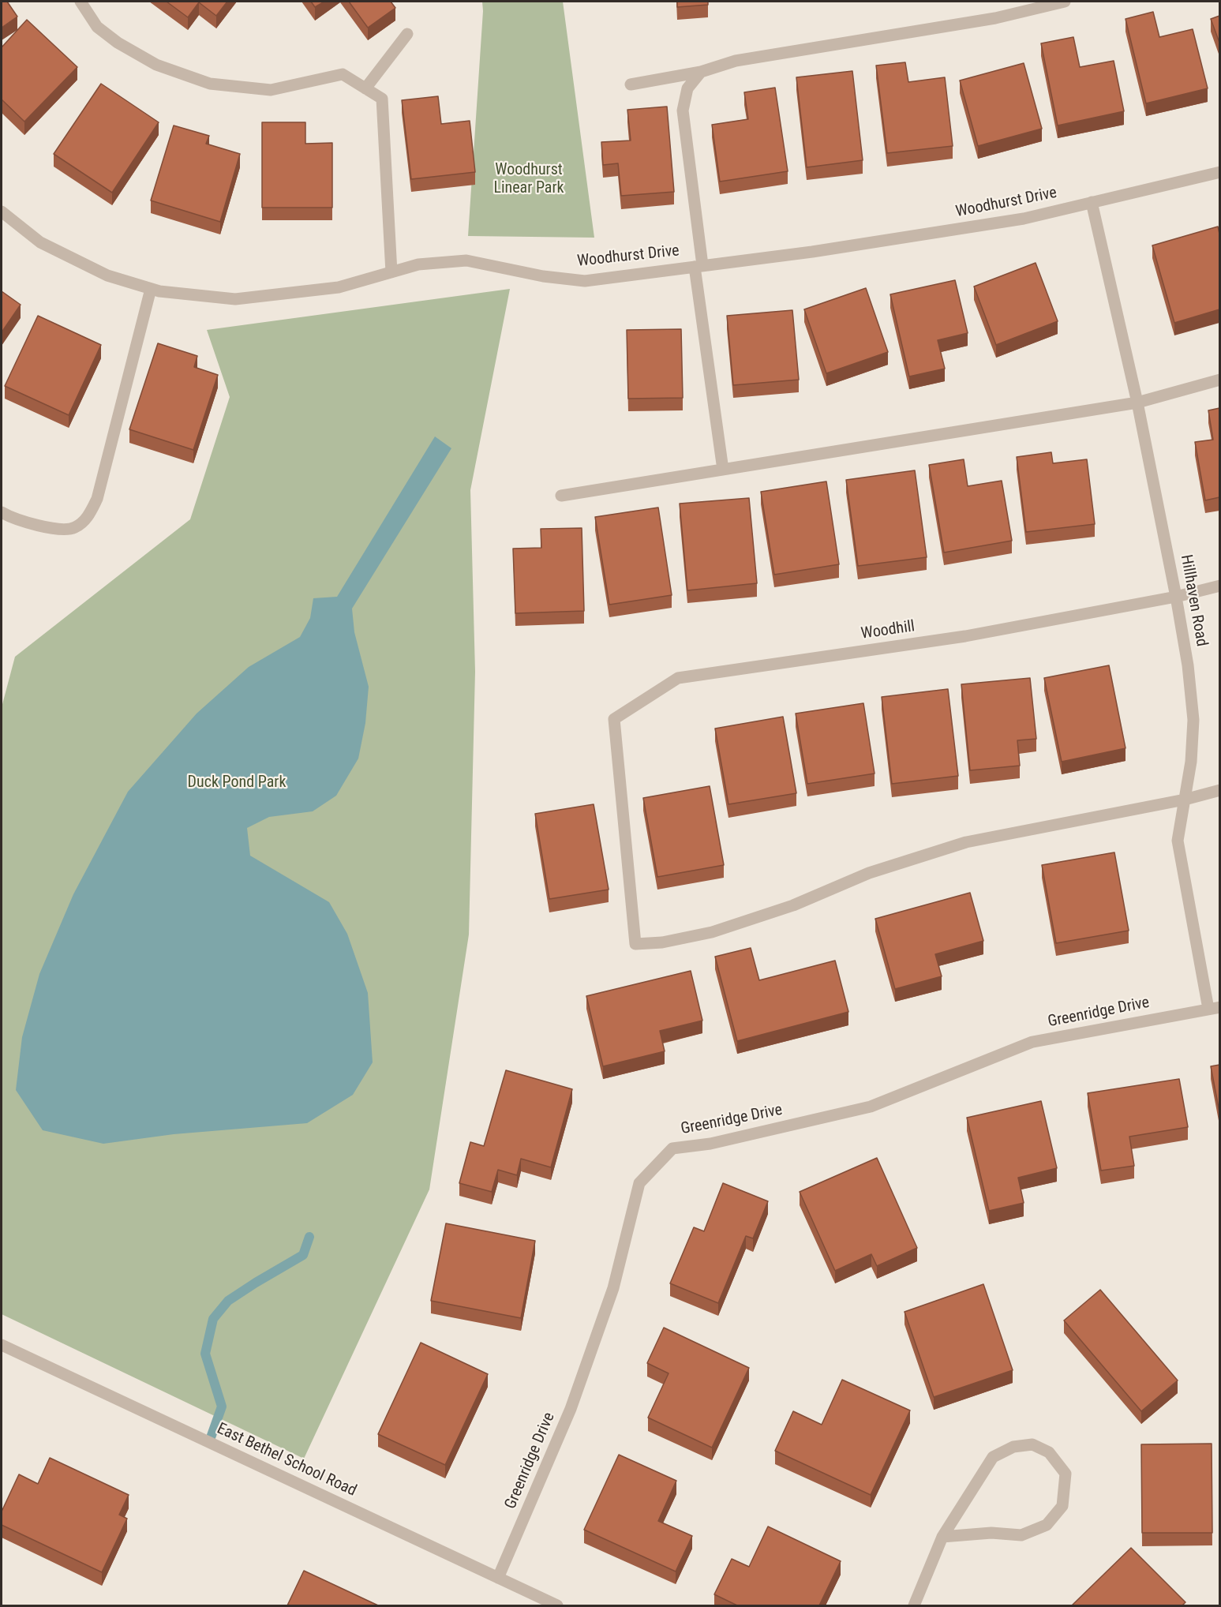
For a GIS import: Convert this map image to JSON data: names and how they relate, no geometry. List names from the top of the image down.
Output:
{
  "streets": {
    "street": [
      "Woodhurst Drive",
      "Hillhaven Road",
      "Woodhill",
      "Greenridge Drive",
      "East Bethel School Road"
    ]
  },
  "crossings": [
    ["Woodhurst Drive", "Hillhaven Road"],
    ["Hillhaven Road", "Woodhill"],
    ["Hillhaven Road", "Greenridge Drive"],
    ["Greenridge Drive", "East Bethel School Road"]
  ],
  "parks": ["Woodhurst Linear Park", "Duck Pond Park"]
}
